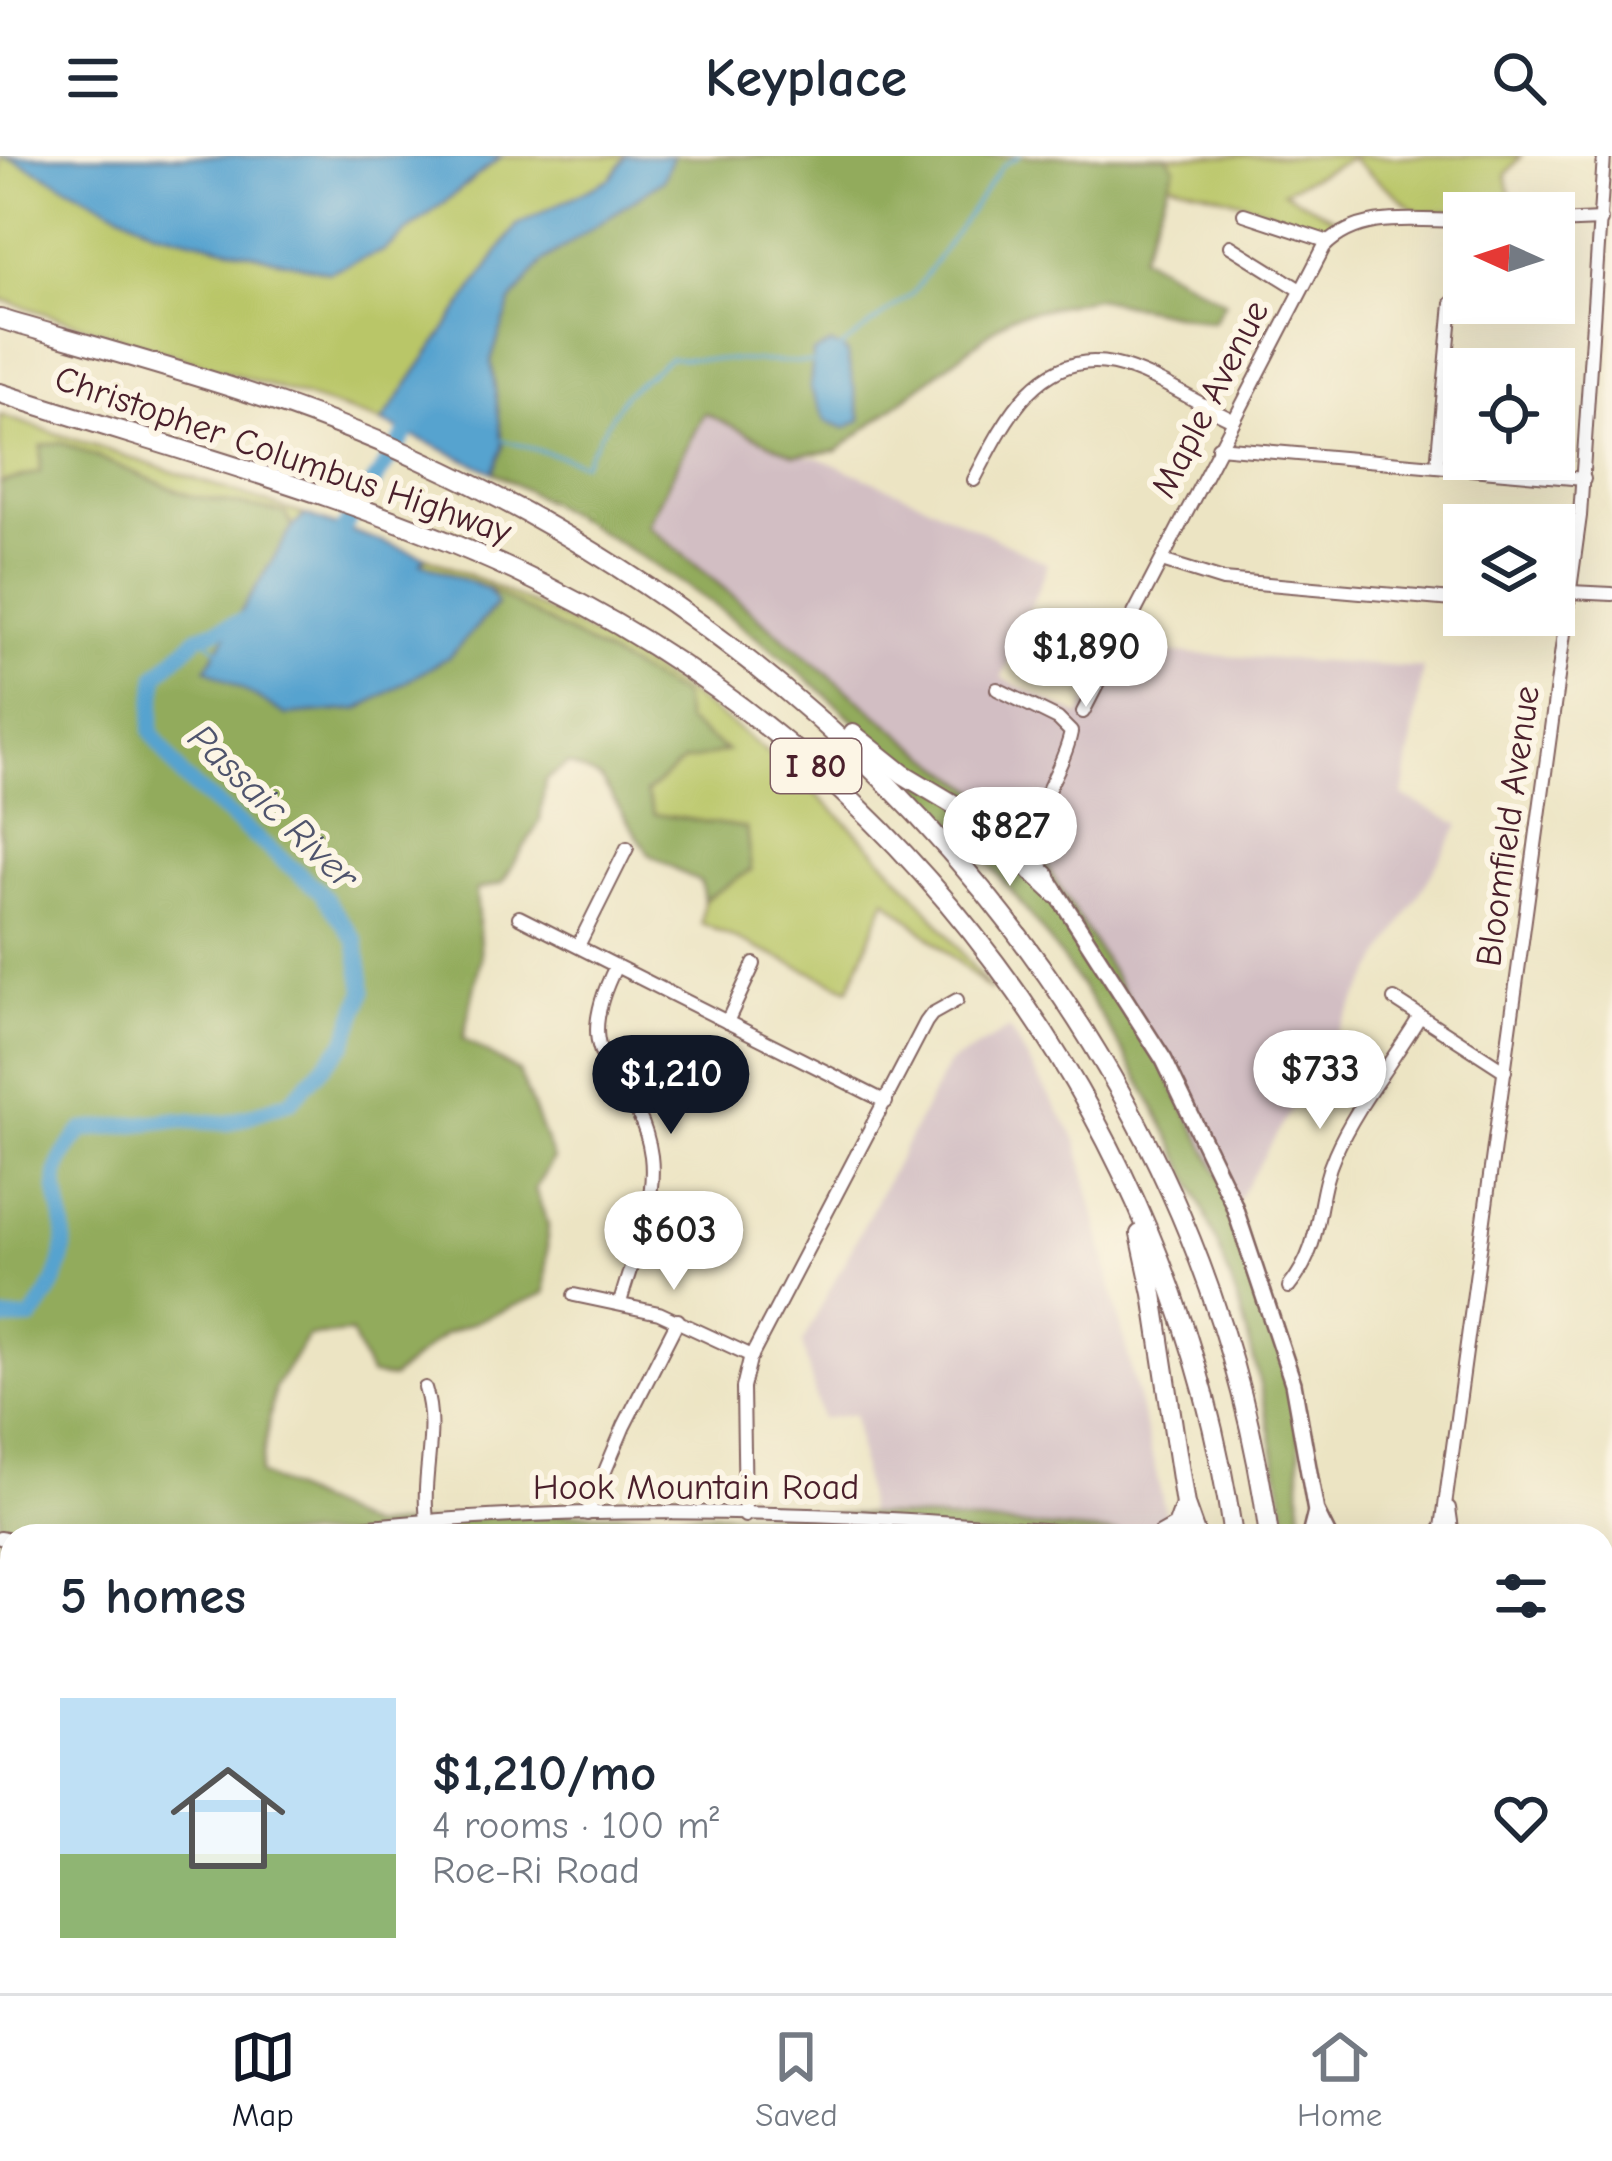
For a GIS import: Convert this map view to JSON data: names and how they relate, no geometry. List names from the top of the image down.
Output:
{
  "streets": {
    "highway": ["Christopher Columbus Highway", "I 80"],
    "street": ["Maple Avenue", "Bloomfield Avenue", "Hook Mountain Road"]
  },
  "water": ["Passaic River"],
  "north": "left",
  "page": {
    "header": "Keyplace",
    "price": [
      "$1,890",
      "$827",
      "$733",
      "$1,210",
      "$603"
    ],
    "heading": "5 homes",
    "list": [
      {
        "name": "$1,210/mo",
        "note": "4 rooms · 100 m² · Roe-Ri Road"
      }
    ],
    "tabs": ["Map", "Saved", "Home"]
  }
}
